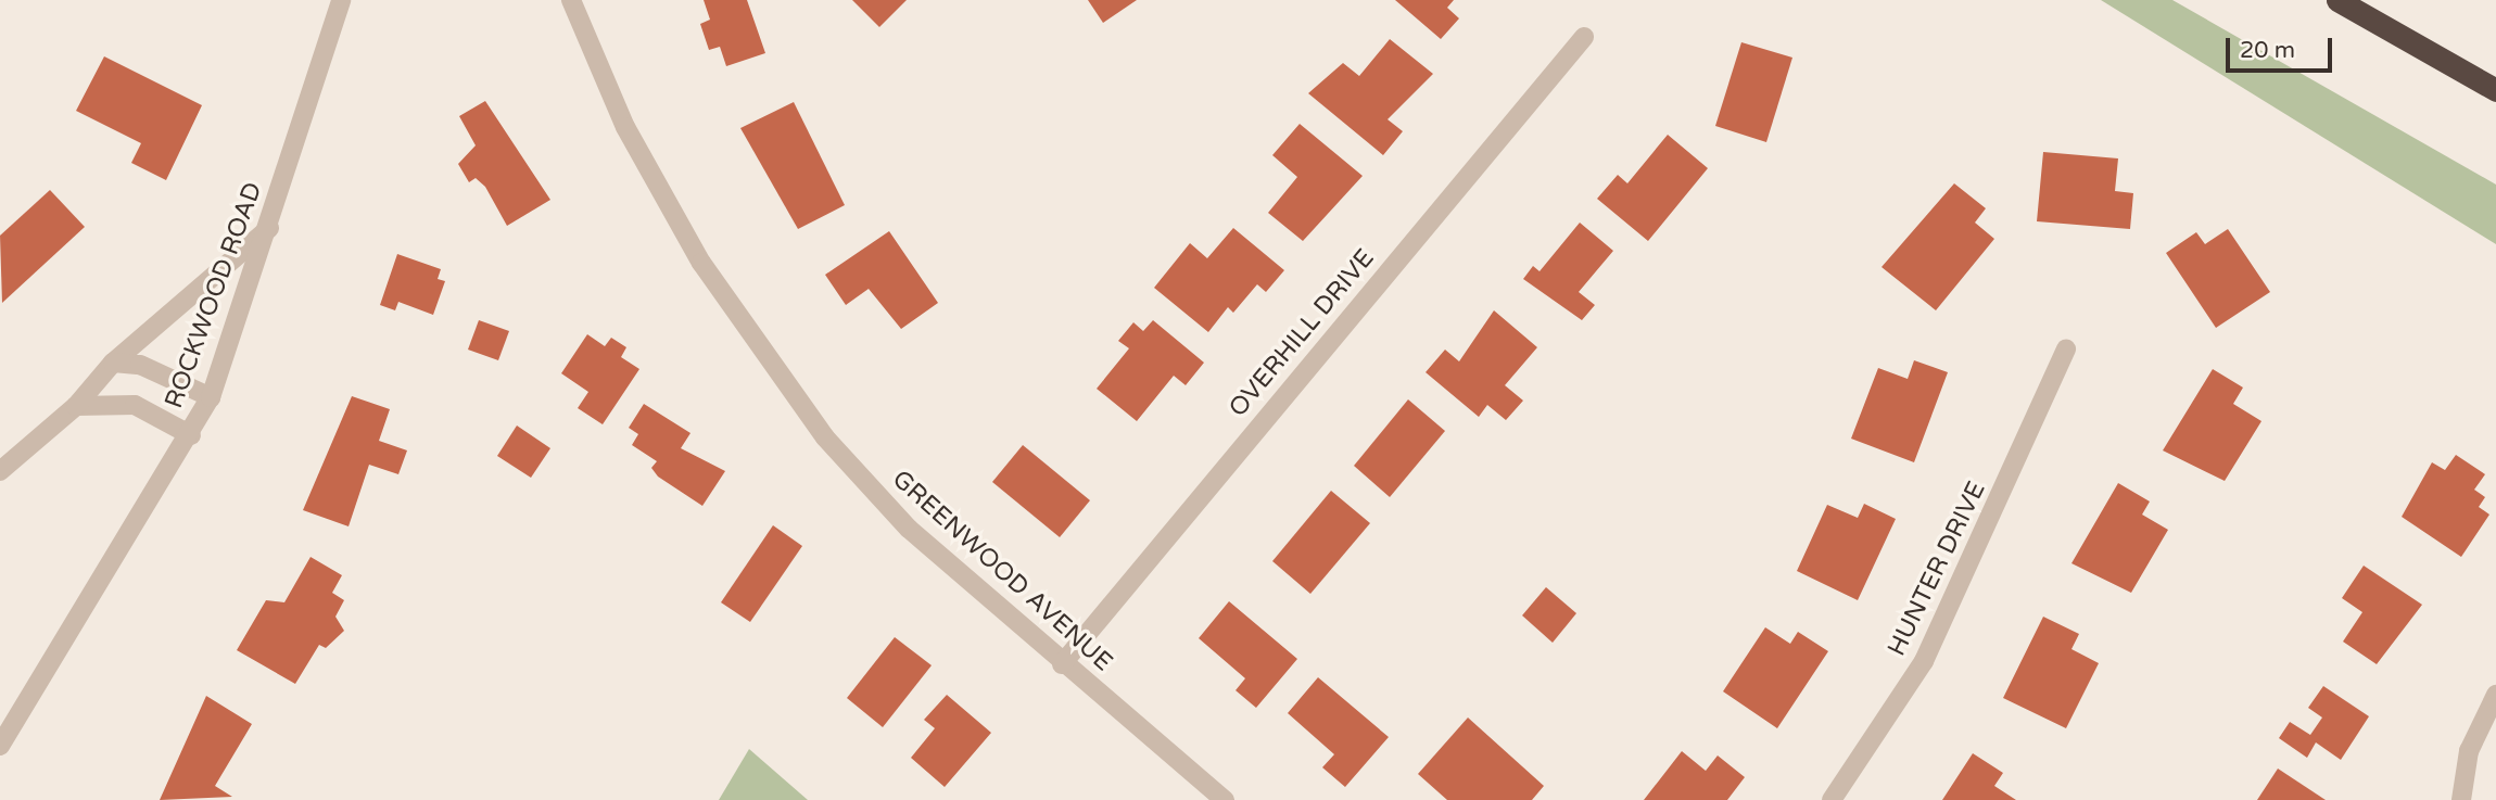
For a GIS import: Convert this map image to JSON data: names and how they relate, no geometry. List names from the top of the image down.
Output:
{
  "streets": {
    "street": [
      "ROCKWOOD ROAD",
      "OVERHILL DRIVE",
      "HUNTER DRIVE",
      "GREENWOOD AVENUE"
    ]
  },
  "crossings": [
    ["OVERHILL DRIVE", "GREENWOOD AVENUE"]
  ],
  "scale_bar": "20 m"
}
